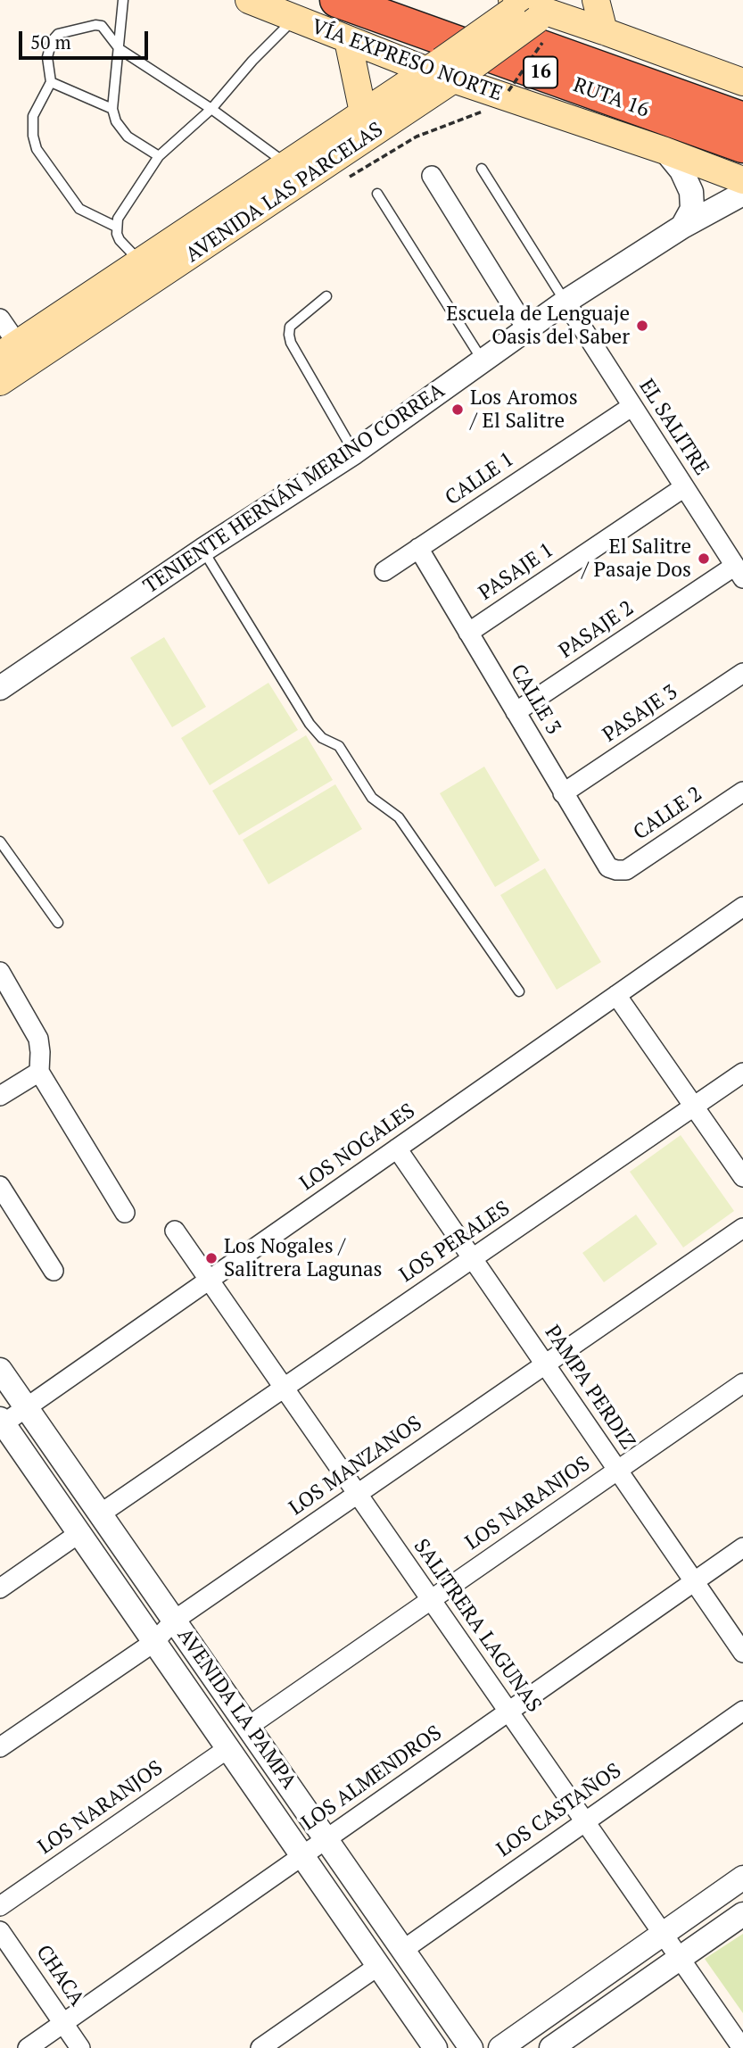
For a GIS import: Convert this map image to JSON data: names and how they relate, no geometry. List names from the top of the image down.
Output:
{
  "streets": {
    "highway": ["16", "RUTA 16"],
    "main road": ["VÍA EXPRESO NORTE", "AVENIDA LAS PARCELAS"],
    "street": [
      "EL SALITRE",
      "CALLE 1",
      "TENIENTE HERNÁN MERINO CORREA",
      "PASAJE 1",
      "PASAJE 2",
      "CALLE 3",
      "PASAJE 3",
      "CALLE 2",
      "LOS NOGALES",
      "LOS PERALES",
      "PAMPA PERDIZ",
      "LOS MANZANOS",
      "LOS NARANJOS",
      "SALITRERA LAGUNAS",
      "AVENIDA LA PAMPA",
      "LOS ALMENDROS",
      "LOS CASTAÑOS",
      "CHACA"
    ]
  },
  "crossings": [
    ["VÍA EXPRESO NORTE", "AVENIDA LAS PARCELAS"],
    ["EL SALITRE", "CALLE 1"],
    ["EL SALITRE", "TENIENTE HERNÁN MERINO CORREA"],
    ["EL SALITRE", "PASAJE 1"],
    ["EL SALITRE", "PASAJE 2"],
    ["CALLE 1", "CALLE 3"],
    ["PASAJE 1", "CALLE 3"],
    ["PASAJE 2", "CALLE 3"],
    ["CALLE 3", "PASAJE 3"],
    ["CALLE 3", "CALLE 2"],
    ["LOS NOGALES", "PAMPA PERDIZ"],
    ["LOS NOGALES", "SALITRERA LAGUNAS"],
    ["LOS NOGALES", "AVENIDA LA PAMPA"],
    ["LOS PERALES", "PAMPA PERDIZ"],
    ["LOS PERALES", "SALITRERA LAGUNAS"],
    ["LOS PERALES", "AVENIDA LA PAMPA"],
    ["PAMPA PERDIZ", "LOS MANZANOS"],
    ["PAMPA PERDIZ", "LOS NARANJOS"],
    ["PAMPA PERDIZ", "LOS ALMENDROS"],
    ["LOS MANZANOS", "SALITRERA LAGUNAS"],
    ["LOS MANZANOS", "AVENIDA LA PAMPA"],
    ["LOS NARANJOS", "SALITRERA LAGUNAS"],
    ["LOS NARANJOS", "AVENIDA LA PAMPA"],
    ["SALITRERA LAGUNAS", "LOS ALMENDROS"],
    ["SALITRERA LAGUNAS", "LOS CASTAÑOS"],
    ["AVENIDA LA PAMPA", "LOS ALMENDROS"],
    ["AVENIDA LA PAMPA", "LOS CASTAÑOS"],
    ["LOS ALMENDROS", "CHACA"]
  ],
  "places": [
    "Escuela de Lenguaje Oasis del Saber",
    "Los Aromos / El Salitre",
    "El Salitre / Pasaje Dos",
    "Los Nogales / Salitrera Lagunas"
  ],
  "scale_bar": "50 m"
}
